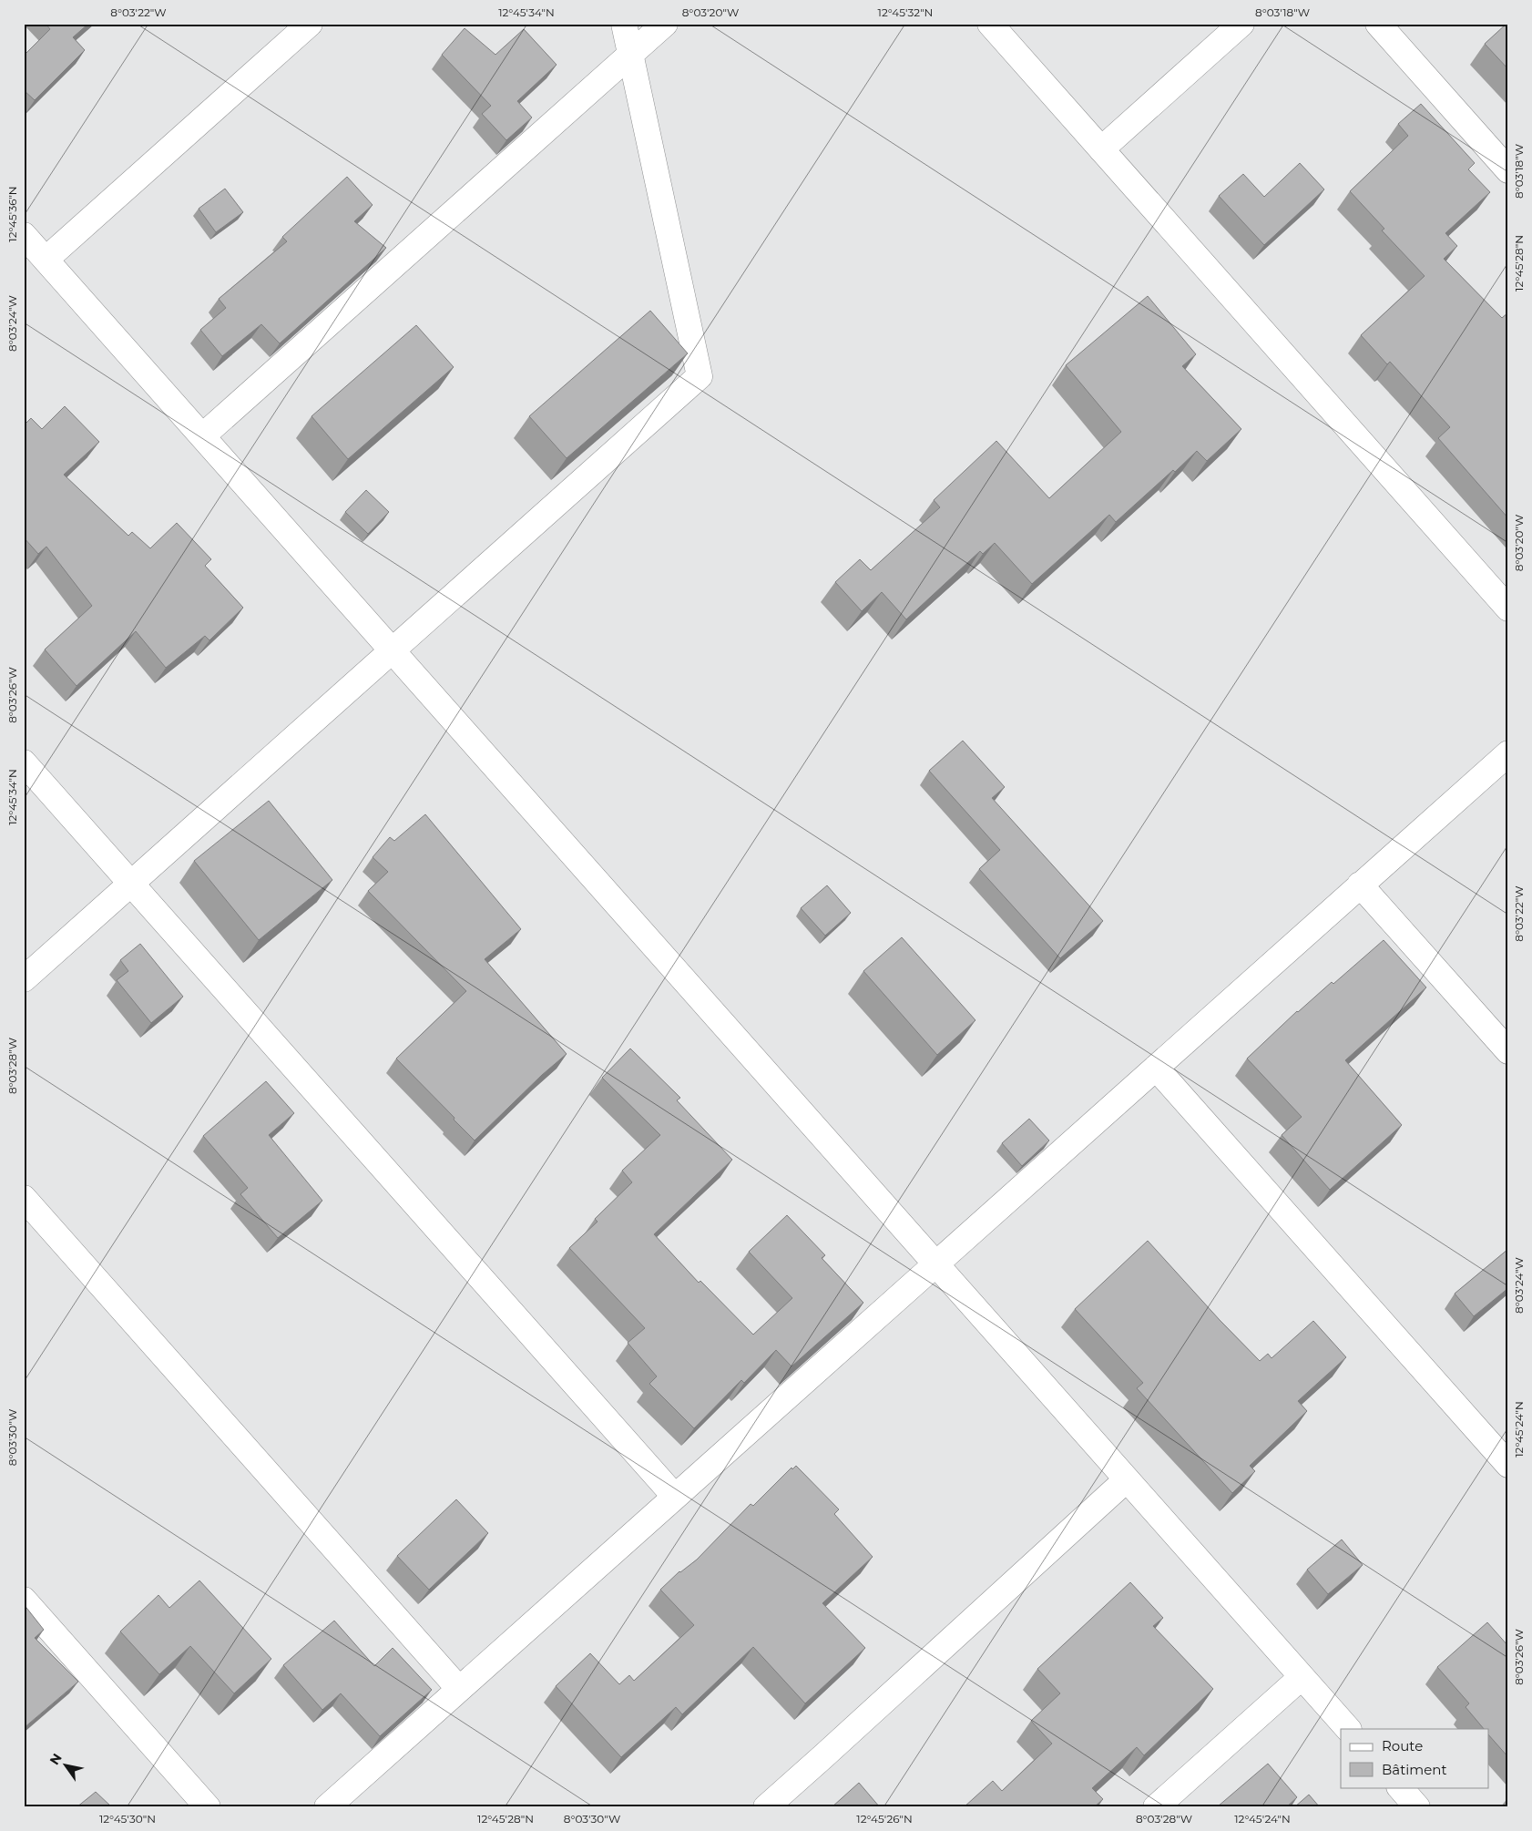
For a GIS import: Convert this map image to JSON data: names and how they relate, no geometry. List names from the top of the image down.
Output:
{
  "legend": ["Route", "Bâtiment"],
  "north": "top left",
  "coordinates": [
    "8°03'22\"W",
    "12°45'34\"N",
    "8°03'20\"W",
    "12°45'32\"N",
    "8°03'18\"W",
    "12°45'36\"N",
    "12°45'28\"N",
    "8°03'24\"W",
    "8°03'26\"W",
    "8°03'28\"W",
    "12°45'24\"N",
    "8°03'30\"W",
    "12°45'30\"N",
    "12°45'26\"N"
  ]
}
